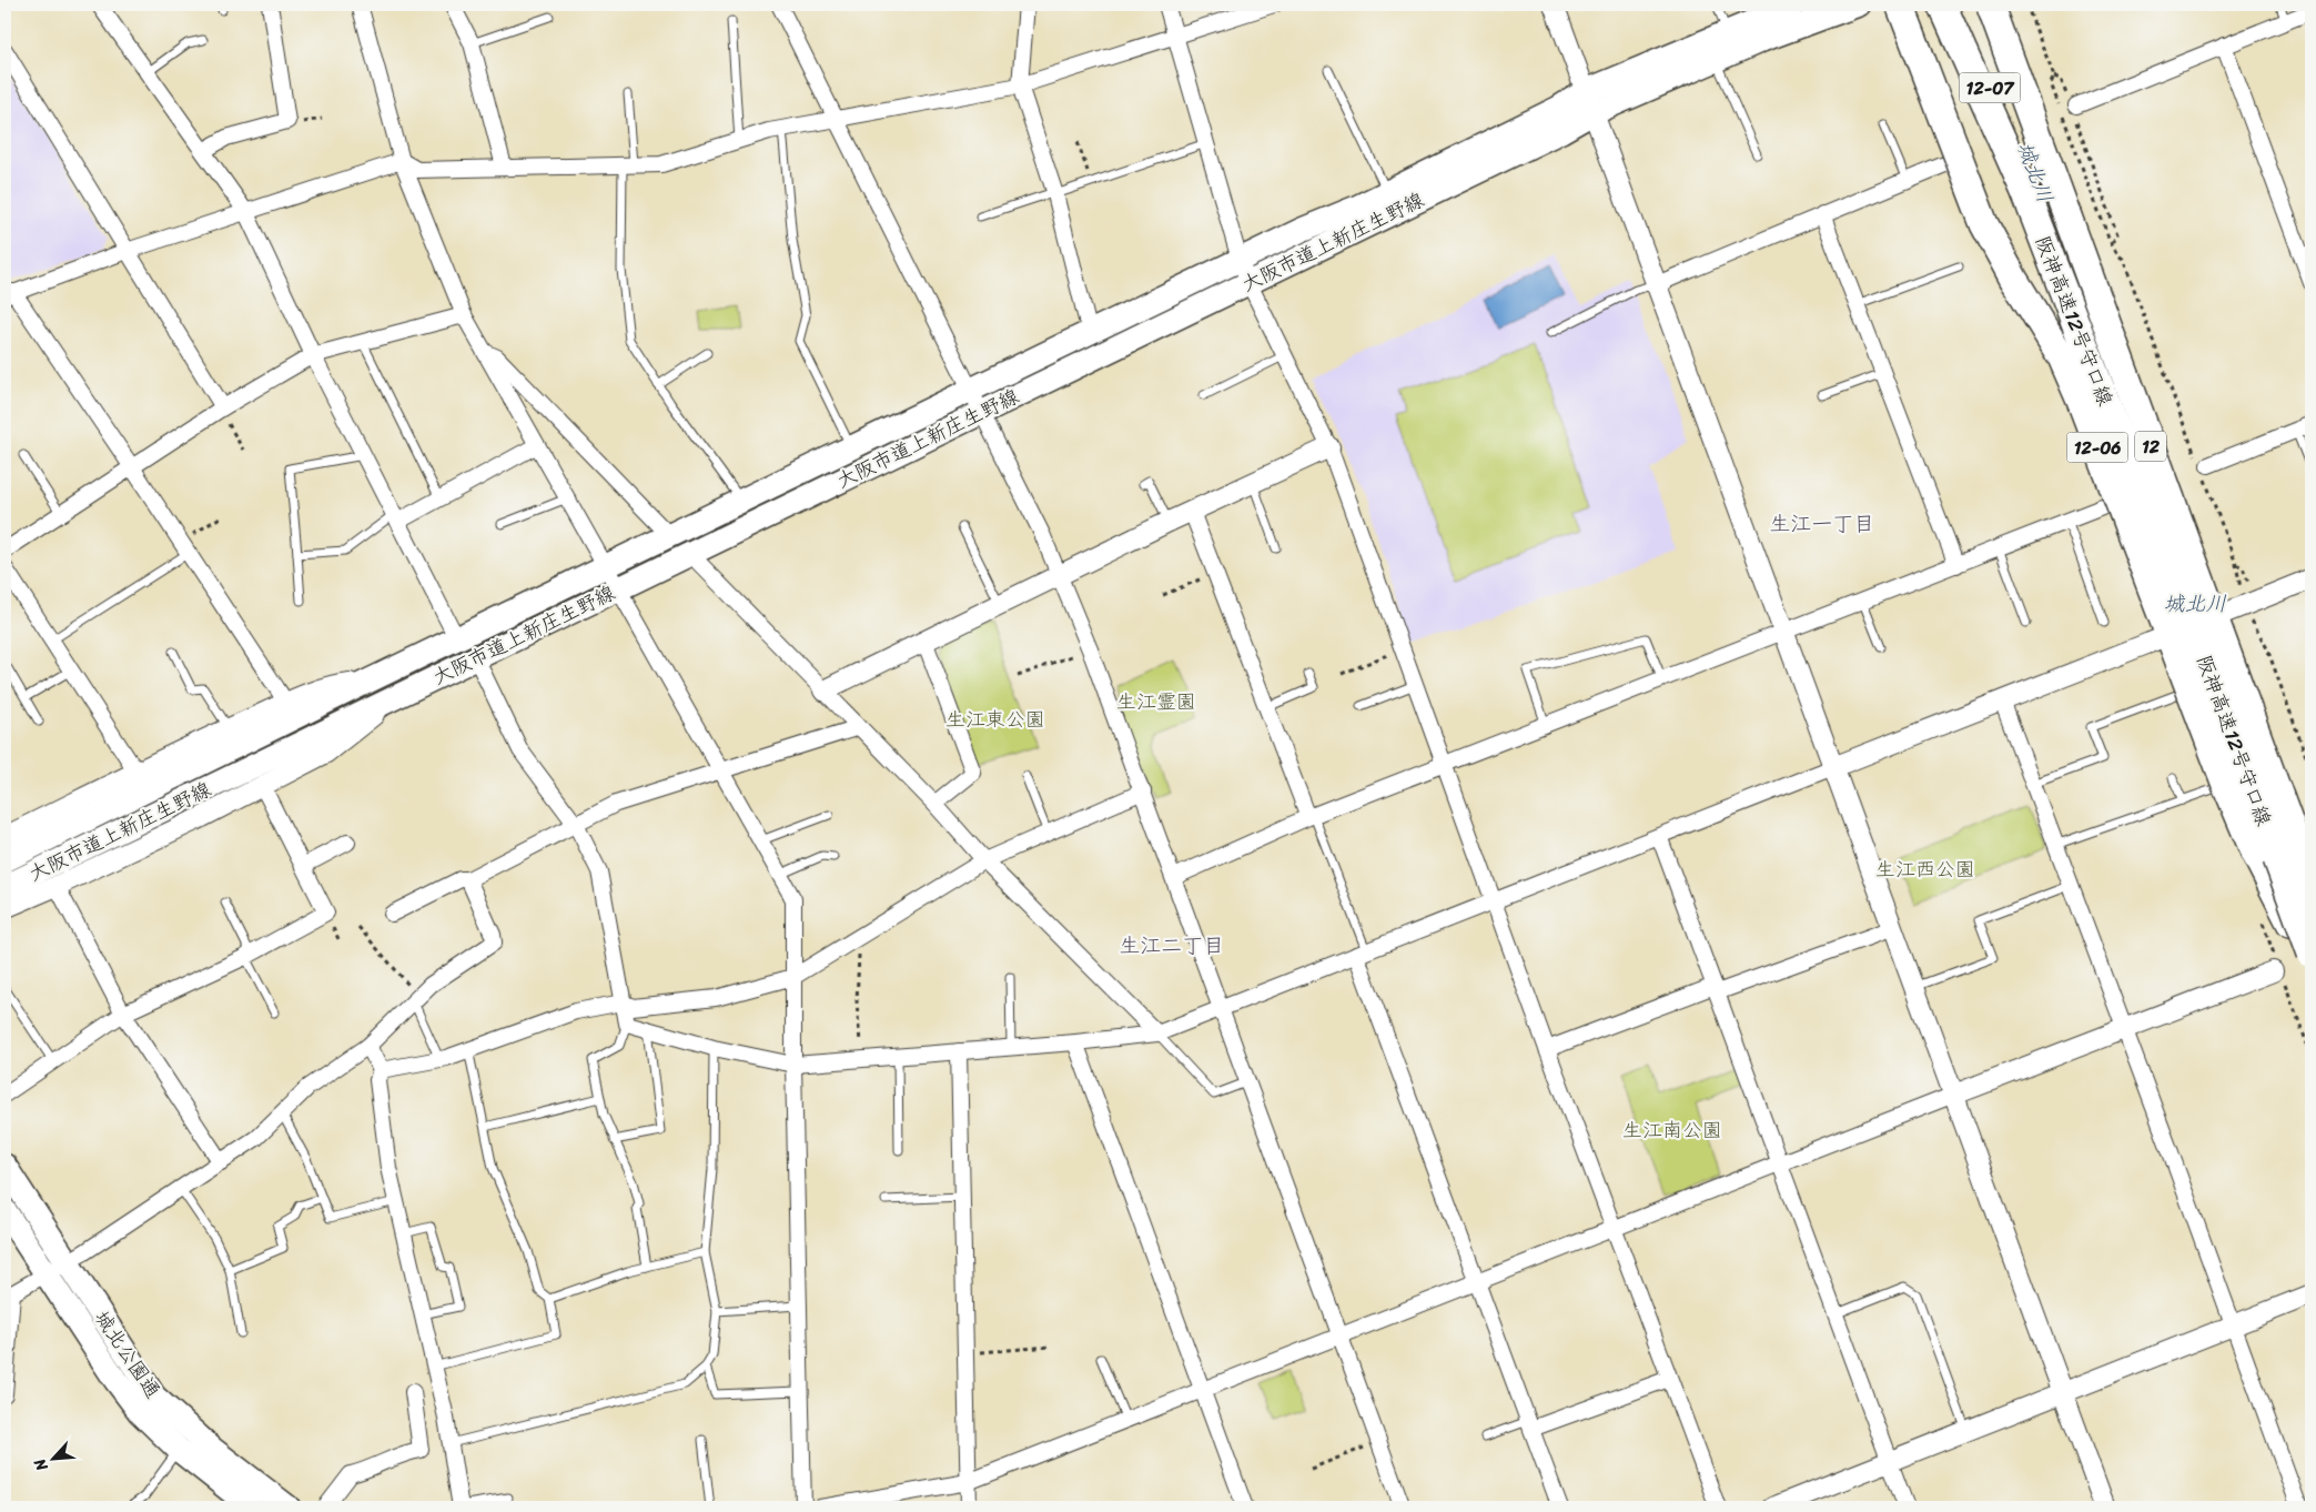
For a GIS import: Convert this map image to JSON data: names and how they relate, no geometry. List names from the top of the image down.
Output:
{
  "streets": {
    "highway": [
      "12-07",
      "阪神高速12号守口線",
      "12",
      "12-06"
    ],
    "main road": ["大阪市道上新庄生野線", "城北公園通"]
  },
  "crossings": [
    ["12-07", "阪神高速12号守口線"]
  ],
  "districts": ["生江一丁目", "生江二丁目"],
  "water": ["城北川"],
  "parks": [
    "生江霊園",
    "生江東公園",
    "生江西公園",
    "生江南公園"
  ],
  "north": "bottom left"
}
